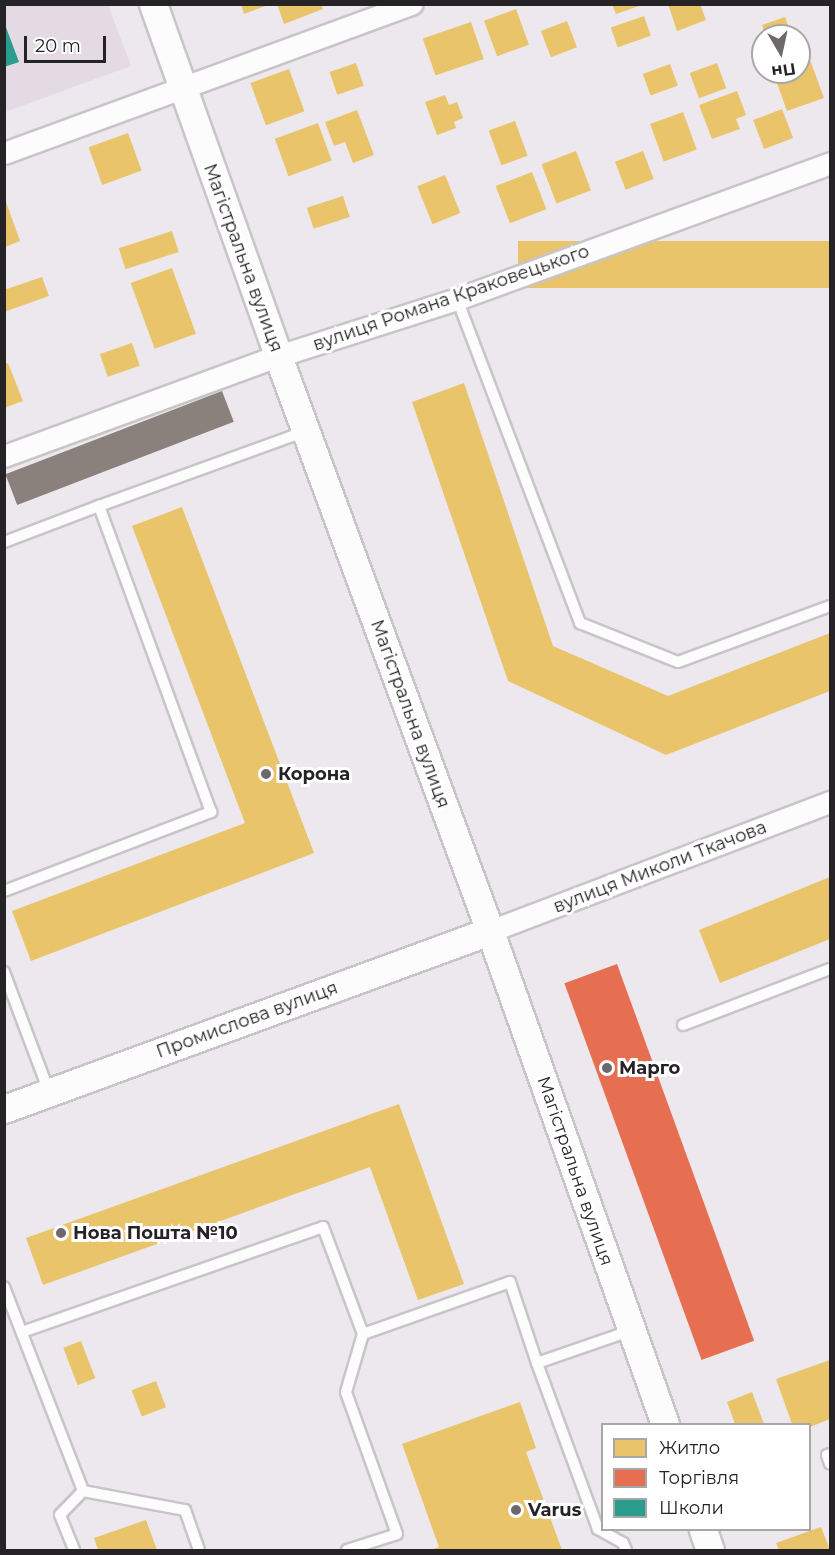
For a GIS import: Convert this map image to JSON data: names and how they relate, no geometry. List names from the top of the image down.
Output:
{
  "streets": {
    "street": [
      "Магістральна вулиця",
      "вулиця Романа Краковецького",
      "вулиця Миколи Ткачова",
      "Промислова вулиця"
    ]
  },
  "crossings": [
    ["Магістральна вулиця", "вулиця Романа Краковецького"],
    ["Магістральна вулиця", "вулиця Миколи Ткачова"],
    ["Магістральна вулиця", "Промислова вулиця"],
    ["вулиця Миколи Ткачова", "Промислова вулиця"]
  ],
  "places": [
    "Корона",
    "Марго",
    "Нова Пошта №10",
    "Varus"
  ],
  "legend": ["Житло", "Торгівля", "Школи"],
  "scale_bar": "20 m",
  "north": "bottom"
}
